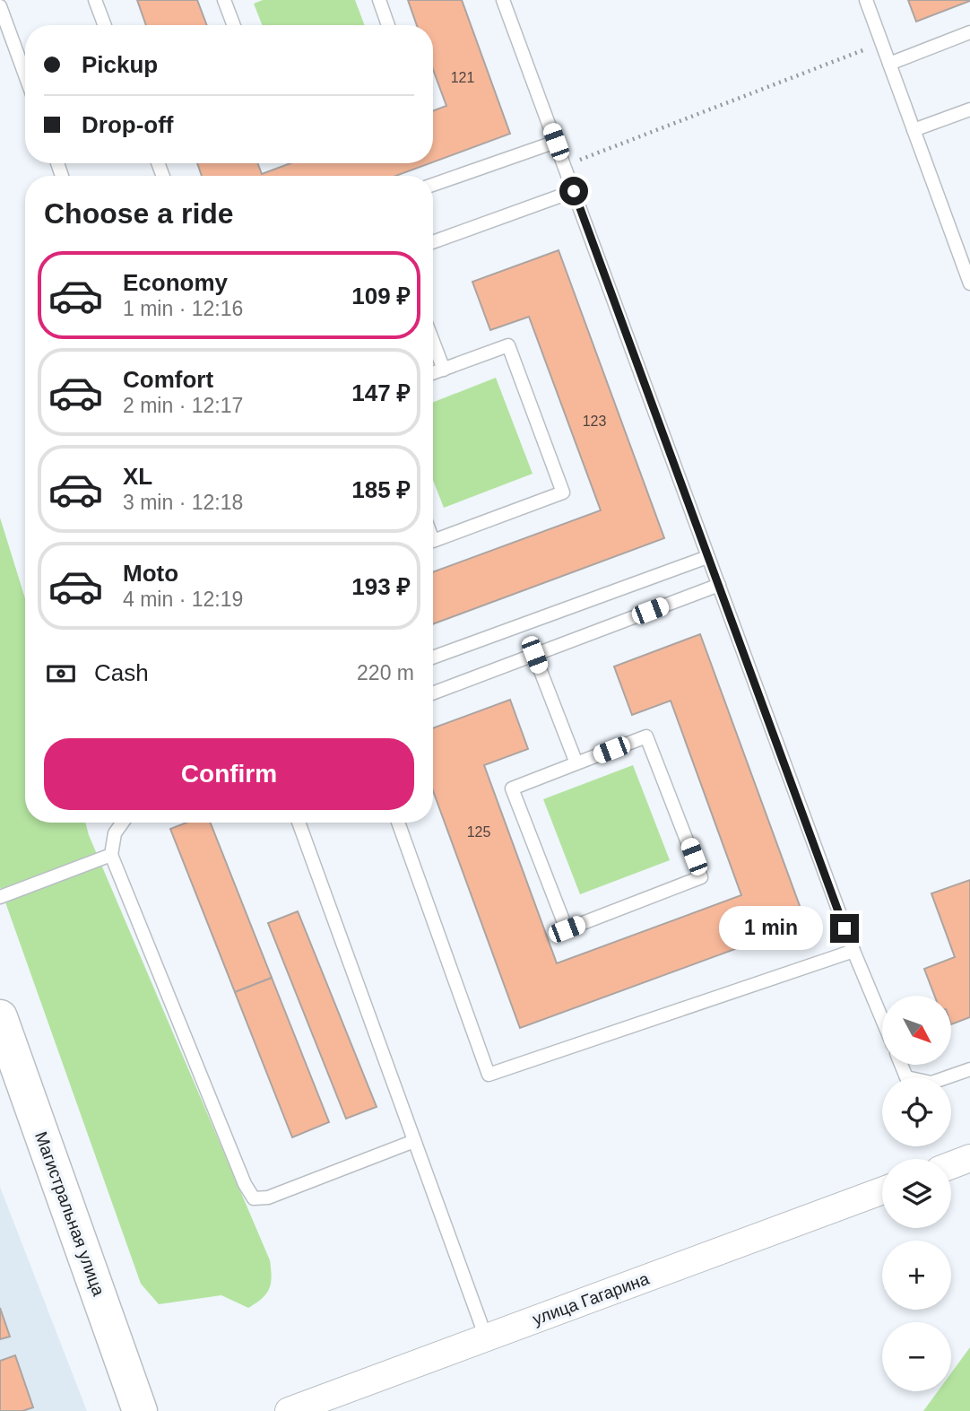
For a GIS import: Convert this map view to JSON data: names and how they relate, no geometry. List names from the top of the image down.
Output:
{
  "streets": {
    "main road": ["Магистральная улица"],
    "street": ["улица Гагарина"]
  },
  "house_numbers": ["121", "123", "125"],
  "north": "bottom right",
  "page": {
    "banner": ["Pickup", "Drop-off"],
    "heading": "Choose a ride",
    "list": [
      {
        "name": "Economy",
        "note": "1 min · 12:16",
        "value": "109 ₽"
      },
      {
        "name": "Comfort",
        "note": "2 min · 12:17",
        "value": "147 ₽"
      },
      {
        "name": "XL",
        "note": "3 min · 12:18",
        "value": "185 ₽"
      },
      {
        "name": "Moto",
        "note": "4 min · 12:19",
        "value": "193 ₽"
      }
    ],
    "pay": ["Cash", "220 m"],
    "buttons": "Confirm",
    "bubble": "1 min",
    "map_buttons": ["+", "−"]
  }
}
